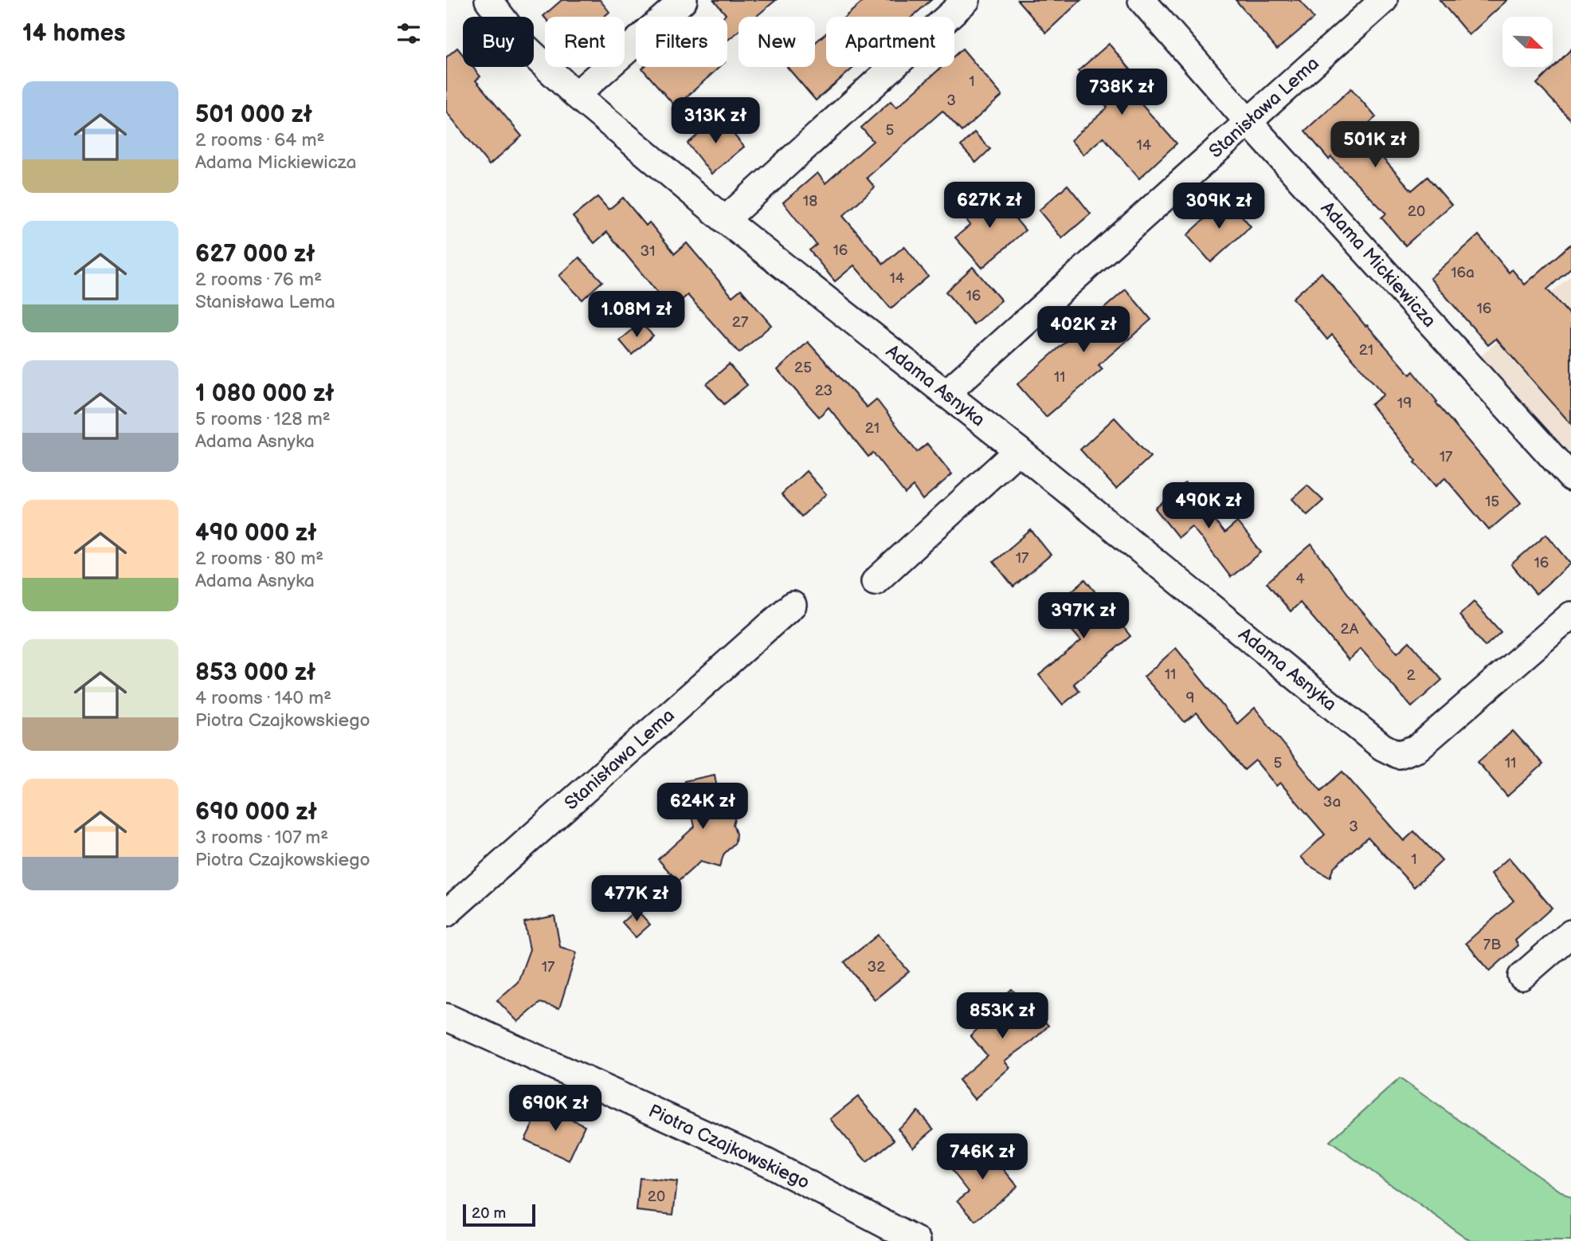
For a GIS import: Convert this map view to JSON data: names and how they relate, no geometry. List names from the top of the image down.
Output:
{
  "streets": {
    "street": [
      "Stanisława Lema",
      "Adama Mickiewicza",
      "Adama Asnyka",
      "Piotra Czajkowskiego"
    ]
  },
  "crossings": [
    ["Stanisława Lema", "Adama Mickiewicza"],
    ["Stanisława Lema", "Adama Asnyka"]
  ],
  "house_numbers": [
    "1",
    "3",
    "5",
    "14",
    "18",
    "20",
    "16",
    "31",
    "16a",
    "14",
    "16",
    "16",
    "27",
    "21",
    "25",
    "11",
    "23",
    "19",
    "21",
    "17",
    "15",
    "17",
    "16",
    "4",
    "2A",
    "11",
    "2",
    "9",
    "5",
    "11",
    "3a",
    "3",
    "1",
    "7B",
    "17",
    "32",
    "20"
  ],
  "scale_bar": "20 m",
  "north": "bottom right",
  "page": {
    "heading": "14 homes",
    "chip": [
      "Buy",
      "Rent",
      "Filters",
      "New",
      "Apartment"
    ],
    "list": [
      {
        "name": "501 000 zł",
        "note": "2 rooms · 64 m² · Adama Mickiewicza"
      },
      {
        "name": "627 000 zł",
        "note": "2 rooms · 76 m² · Stanisława Lema"
      },
      {
        "name": "1 080 000 zł",
        "note": "5 rooms · 128 m² · Adama Asnyka"
      },
      {
        "name": "490 000 zł",
        "note": "2 rooms · 80 m² · Adama Asnyka"
      },
      {
        "name": "853 000 zł",
        "note": "4 rooms · 140 m² · Piotra Czajkowskiego"
      },
      {
        "name": "690 000 zł",
        "note": "3 rooms · 107 m² · Piotra Czajkowskiego"
      }
    ],
    "price": [
      "738K zł",
      "313K zł",
      "501K zł",
      "627K zł",
      "309K zł",
      "1.08M zł",
      "402K zł",
      "490K zł",
      "397K zł",
      "624K zł",
      "477K zł",
      "853K zł",
      "690K zł",
      "746K zł"
    ],
    "scale": "20 m"
  }
}
